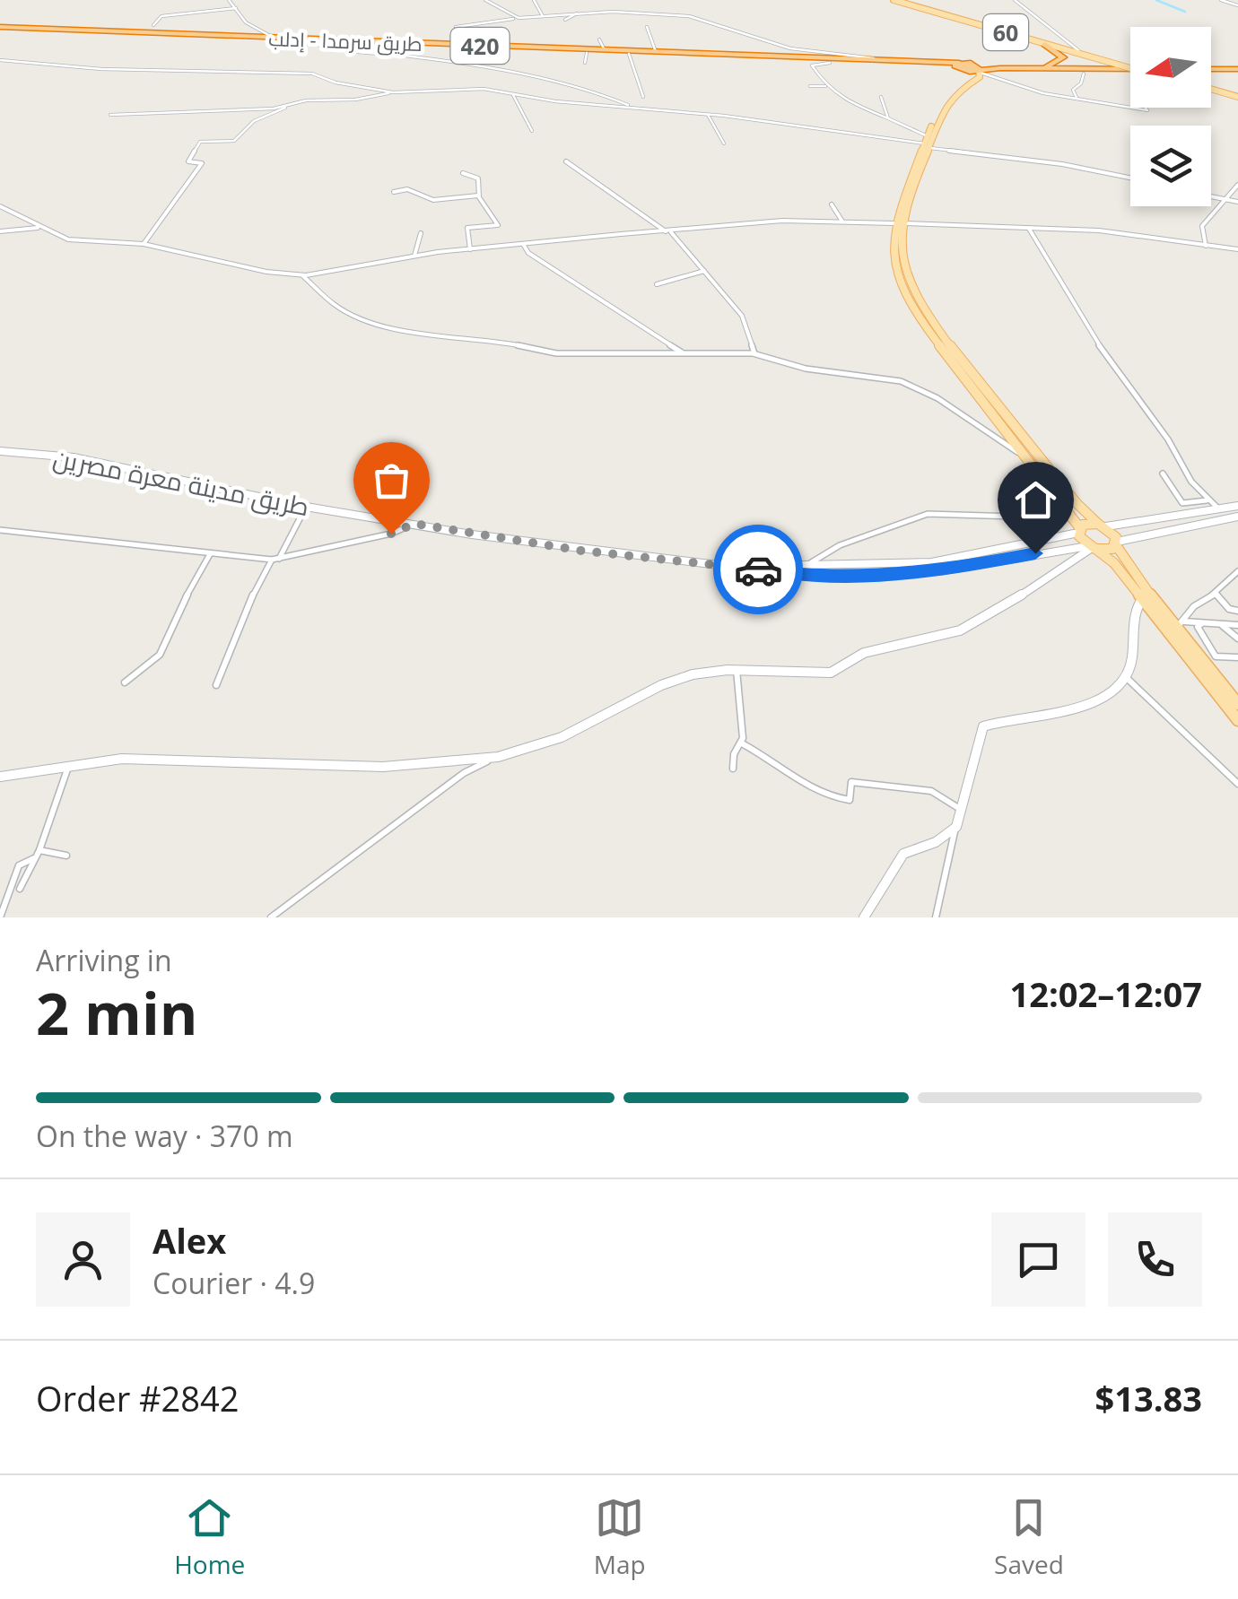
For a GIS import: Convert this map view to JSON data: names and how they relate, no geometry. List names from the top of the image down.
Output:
{
  "streets": {
    "highway": ["طريق سرمدا - إدلب", "420"],
    "main road": ["60", "طريق مدينة معرة مصرين"]
  },
  "north": "left",
  "page": {
    "heading": ["2 min", "Arriving in", "12:02–12:07"],
    "panel": [
      "Alex",
      "Courier · 4.9",
      "Order #2842",
      "$13.83"
    ],
    "bar": "On the way · 370 m",
    "tabs": ["Home", "Map", "Saved"]
  }
}
